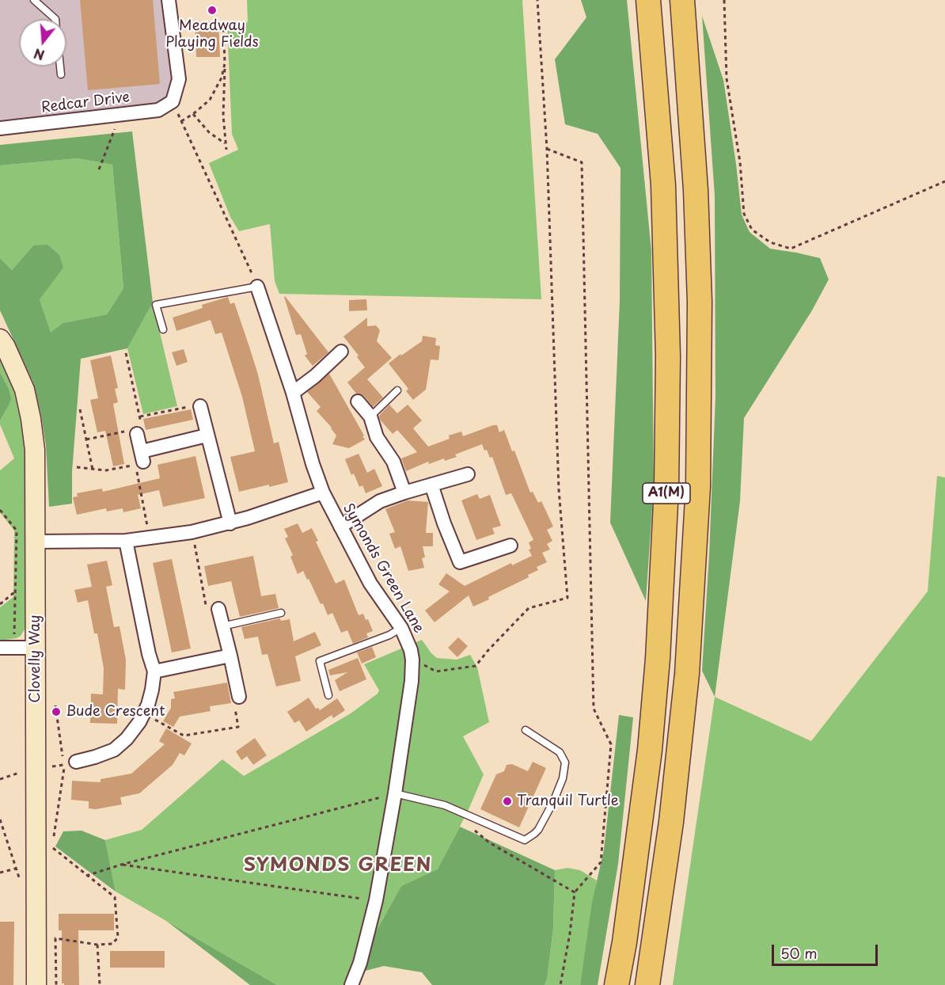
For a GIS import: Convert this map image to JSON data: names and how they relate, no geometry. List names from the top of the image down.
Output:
{
  "streets": {
    "highway": ["A1(M)"],
    "street": ["Redcar Drive", "Symonds Green Lane", "Clovelly Way"]
  },
  "districts": ["SYMONDS GREEN"],
  "places": ["Meadway Playing Fields", "Bude Crescent", "Tranquil Turtle"],
  "scale_bar": "50 m",
  "north": "bottom"
}
